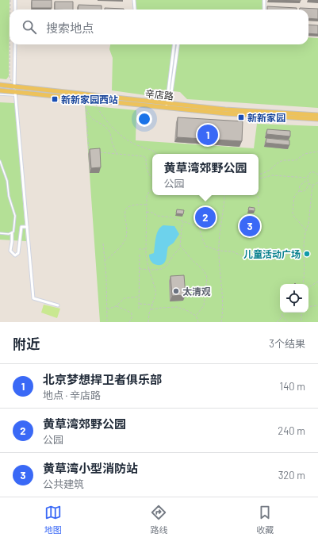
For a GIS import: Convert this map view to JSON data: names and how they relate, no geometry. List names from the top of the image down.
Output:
{
  "streets": {
    "main road": ["辛店路"]
  },
  "places": {
    "transit": ["新新家园西站", "新新家园"],
    "other": ["儿童活动广场", "太清观"]
  },
  "page": {
    "search": "搜索地点",
    "pins": ["1", "2", "3"],
    "popup": ["黄草湾郊野公园", "公园"],
    "heading": ["附近", "3个结果"],
    "list": [
      {
        "mark": "1",
        "name": "北京梦想捍卫者俱乐部",
        "note": "地点 · 辛店路",
        "value": "140 m"
      },
      {
        "mark": "2",
        "name": "黄草湾郊野公园",
        "note": "公园",
        "value": "240 m"
      },
      {
        "mark": "3",
        "name": "黄草湾小型消防站",
        "note": "公共建筑",
        "value": "320 m"
      }
    ],
    "nav": ["地图", "路线", "收藏"]
  }
}
